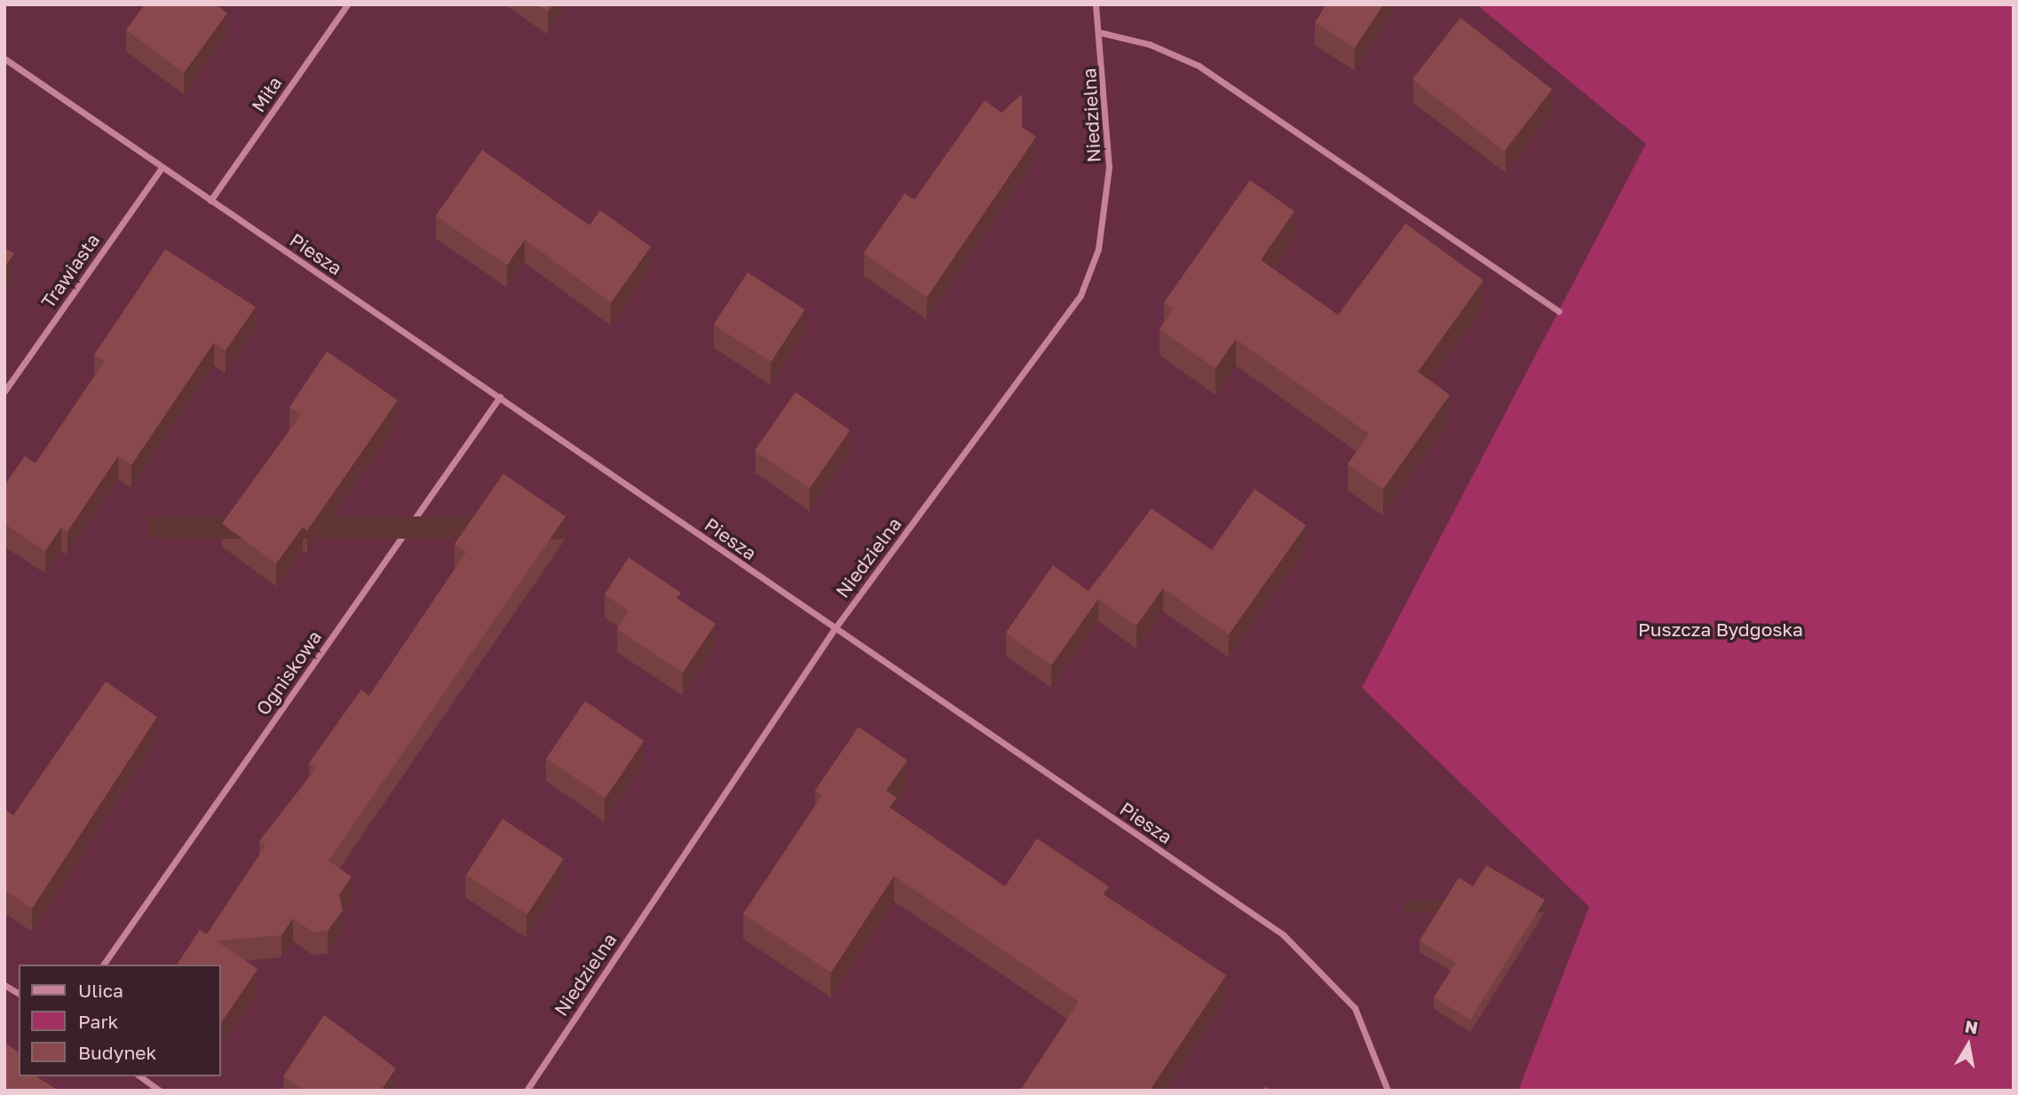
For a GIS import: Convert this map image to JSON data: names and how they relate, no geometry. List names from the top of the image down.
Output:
{
  "streets": {
    "street": [
      "Miła",
      "Niedzielna",
      "Piesza",
      "Trawiasta",
      "Ogniskowa"
    ]
  },
  "crossings": [
    ["Miła", "Piesza"],
    ["Niedzielna", "Piesza"],
    ["Piesza", "Trawiasta"],
    ["Piesza", "Ogniskowa"]
  ],
  "parks": ["Puszcza Bydgoska"],
  "legend": ["Ulica", "Park", "Budynek"],
  "north": "top"
}
